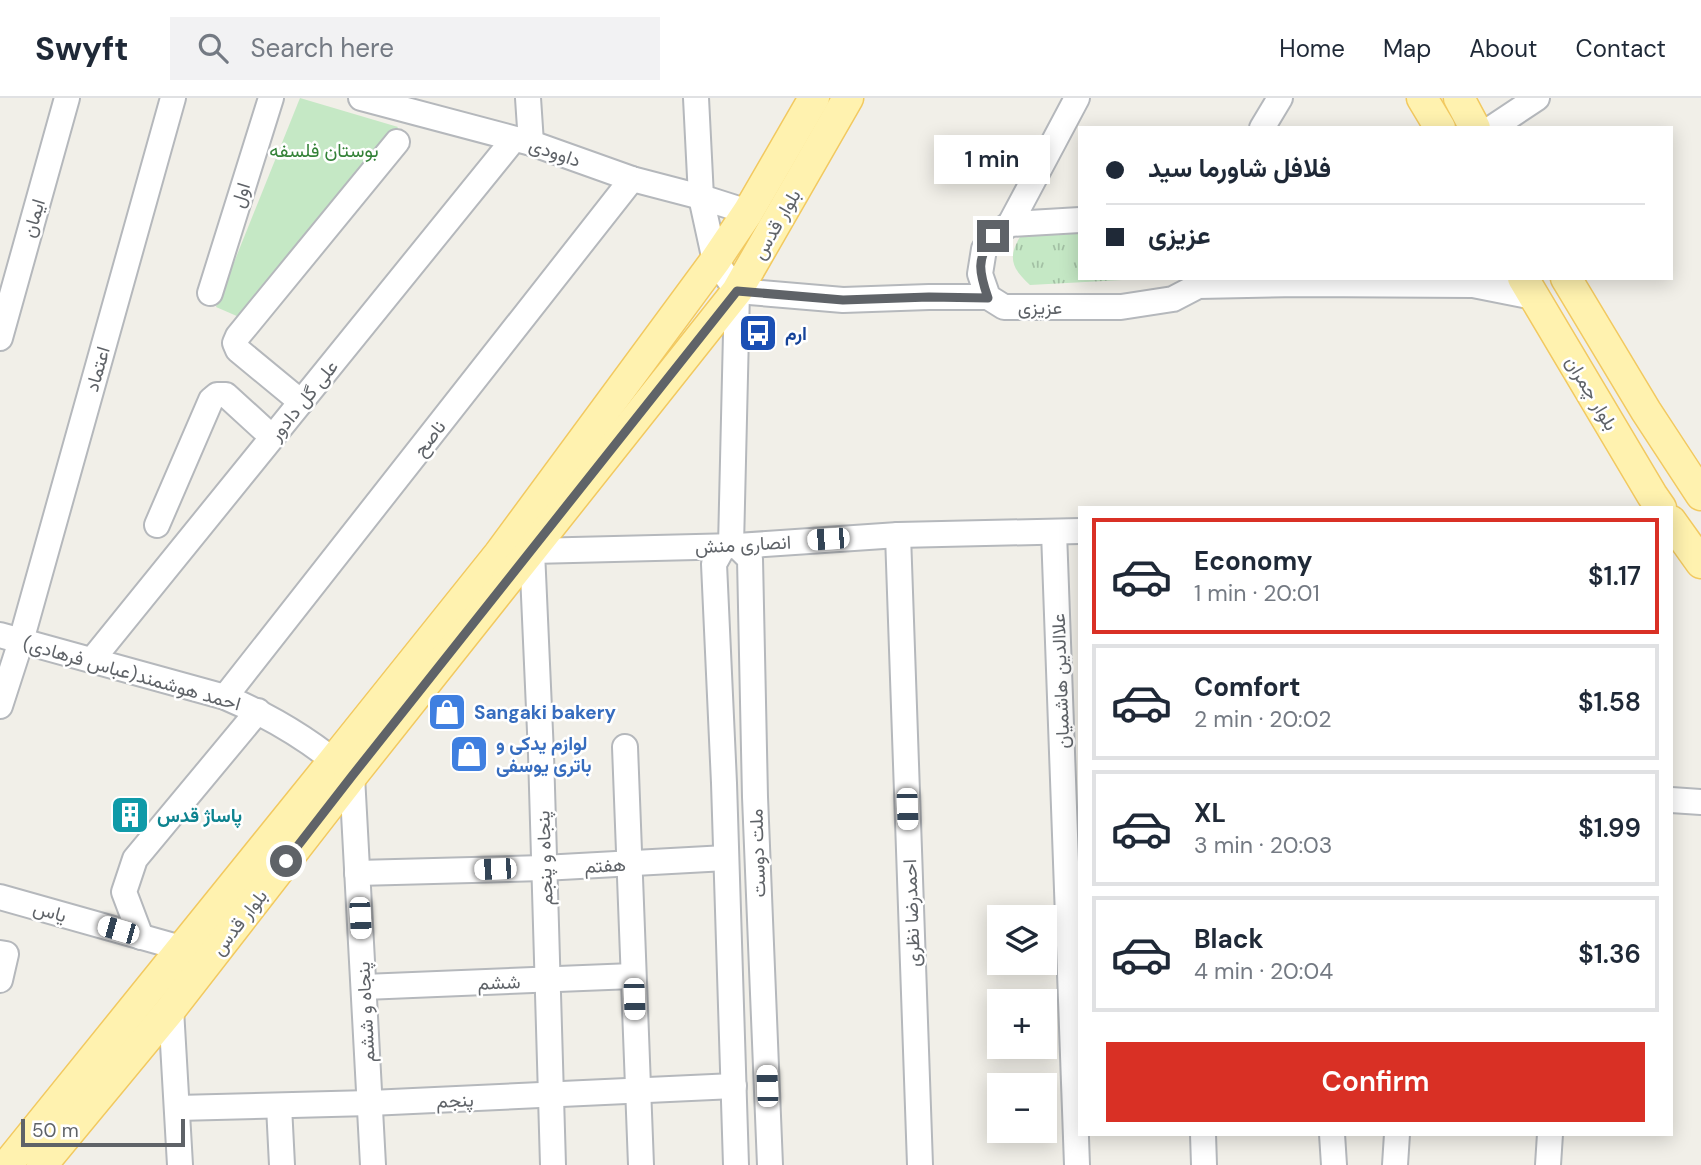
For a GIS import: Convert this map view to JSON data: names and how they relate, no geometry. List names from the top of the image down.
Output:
{
  "streets": {
    "main road": ["بلوار قدس", "بلوار چمران"],
    "street": [
      "داوودی",
      "اول",
      "ایمان",
      "عزیزی",
      "اعتماد",
      "علی گل دادور",
      "ناصح",
      "انصاری منش",
      "احمد هوشمند(عباس فرهادی)",
      "علاالدین هاشمیان",
      "ملت دوست",
      "پنجاه و پنجم",
      "هفتم",
      "یاس",
      "احمدرضا نظری",
      "ششم",
      "پنجاه و ششم",
      "پنجم"
    ]
  },
  "crossings": [
    ["داوودی", "بلوار قدس"],
    ["داوودی", "علی گل دادور"],
    ["داوودی", "ناصح"],
    ["بلوار قدس", "عزیزی"],
    ["بلوار قدس", "انصاری منش"],
    ["بلوار قدس", "احمد هوشمند(عباس فرهادی)"],
    ["بلوار قدس", "پنجاه و پنجم"],
    ["بلوار قدس", "یاس"],
    ["بلوار قدس", "پنجاه و ششم"],
    ["اعتماد", "احمد هوشمند(عباس فرهادی)"],
    ["علی گل دادور", "احمد هوشمند(عباس فرهادی)"],
    ["ناصح", "احمد هوشمند(عباس فرهادی)"],
    ["انصاری منش", "علاالدین هاشمیان"],
    ["انصاری منش", "ملت دوست"],
    ["انصاری منش", "پنجاه و پنجم"],
    ["انصاری منش", "احمدرضا نظری"],
    ["احمد هوشمند(عباس فرهادی)", "پنجاه و ششم"],
    ["ملت دوست", "هفتم"],
    ["ملت دوست", "پنجم"],
    ["پنجاه و پنجم", "هفتم"],
    ["پنجاه و پنجم", "ششم"],
    ["پنجاه و پنجم", "پنجم"],
    ["هفتم", "پنجاه و ششم"],
    ["ششم", "پنجاه و ششم"],
    ["پنجاه و ششم", "پنجم"]
  ],
  "parks": ["بوستان فلسفه"],
  "places": {
    "bus stop": ["ارم"],
    "shop": ["Sangaki bakery", "لوازم یدکی و باتری یوسفی"],
    "building": ["پاساژ قدس"]
  },
  "scale_bar": "50 m",
  "page": {
    "header": "Swyft",
    "search": "Search here",
    "nav": [
      "Home",
      "Map",
      "About",
      "Contact"
    ],
    "banner": ["فلافل شاورما سید", "عزیزی"],
    "bubble": "1 min",
    "list": [
      {
        "name": "Economy",
        "note": "1 min · 20:01",
        "value": "$1.17"
      },
      {
        "name": "Comfort",
        "note": "2 min · 20:02",
        "value": "$1.58"
      },
      {
        "name": "XL",
        "note": "3 min · 20:03",
        "value": "$1.99"
      },
      {
        "name": "Black",
        "note": "4 min · 20:04",
        "value": "$1.36"
      }
    ],
    "map_buttons": ["+", "−"],
    "buttons": "Confirm",
    "scale": "50 m"
  }
}
